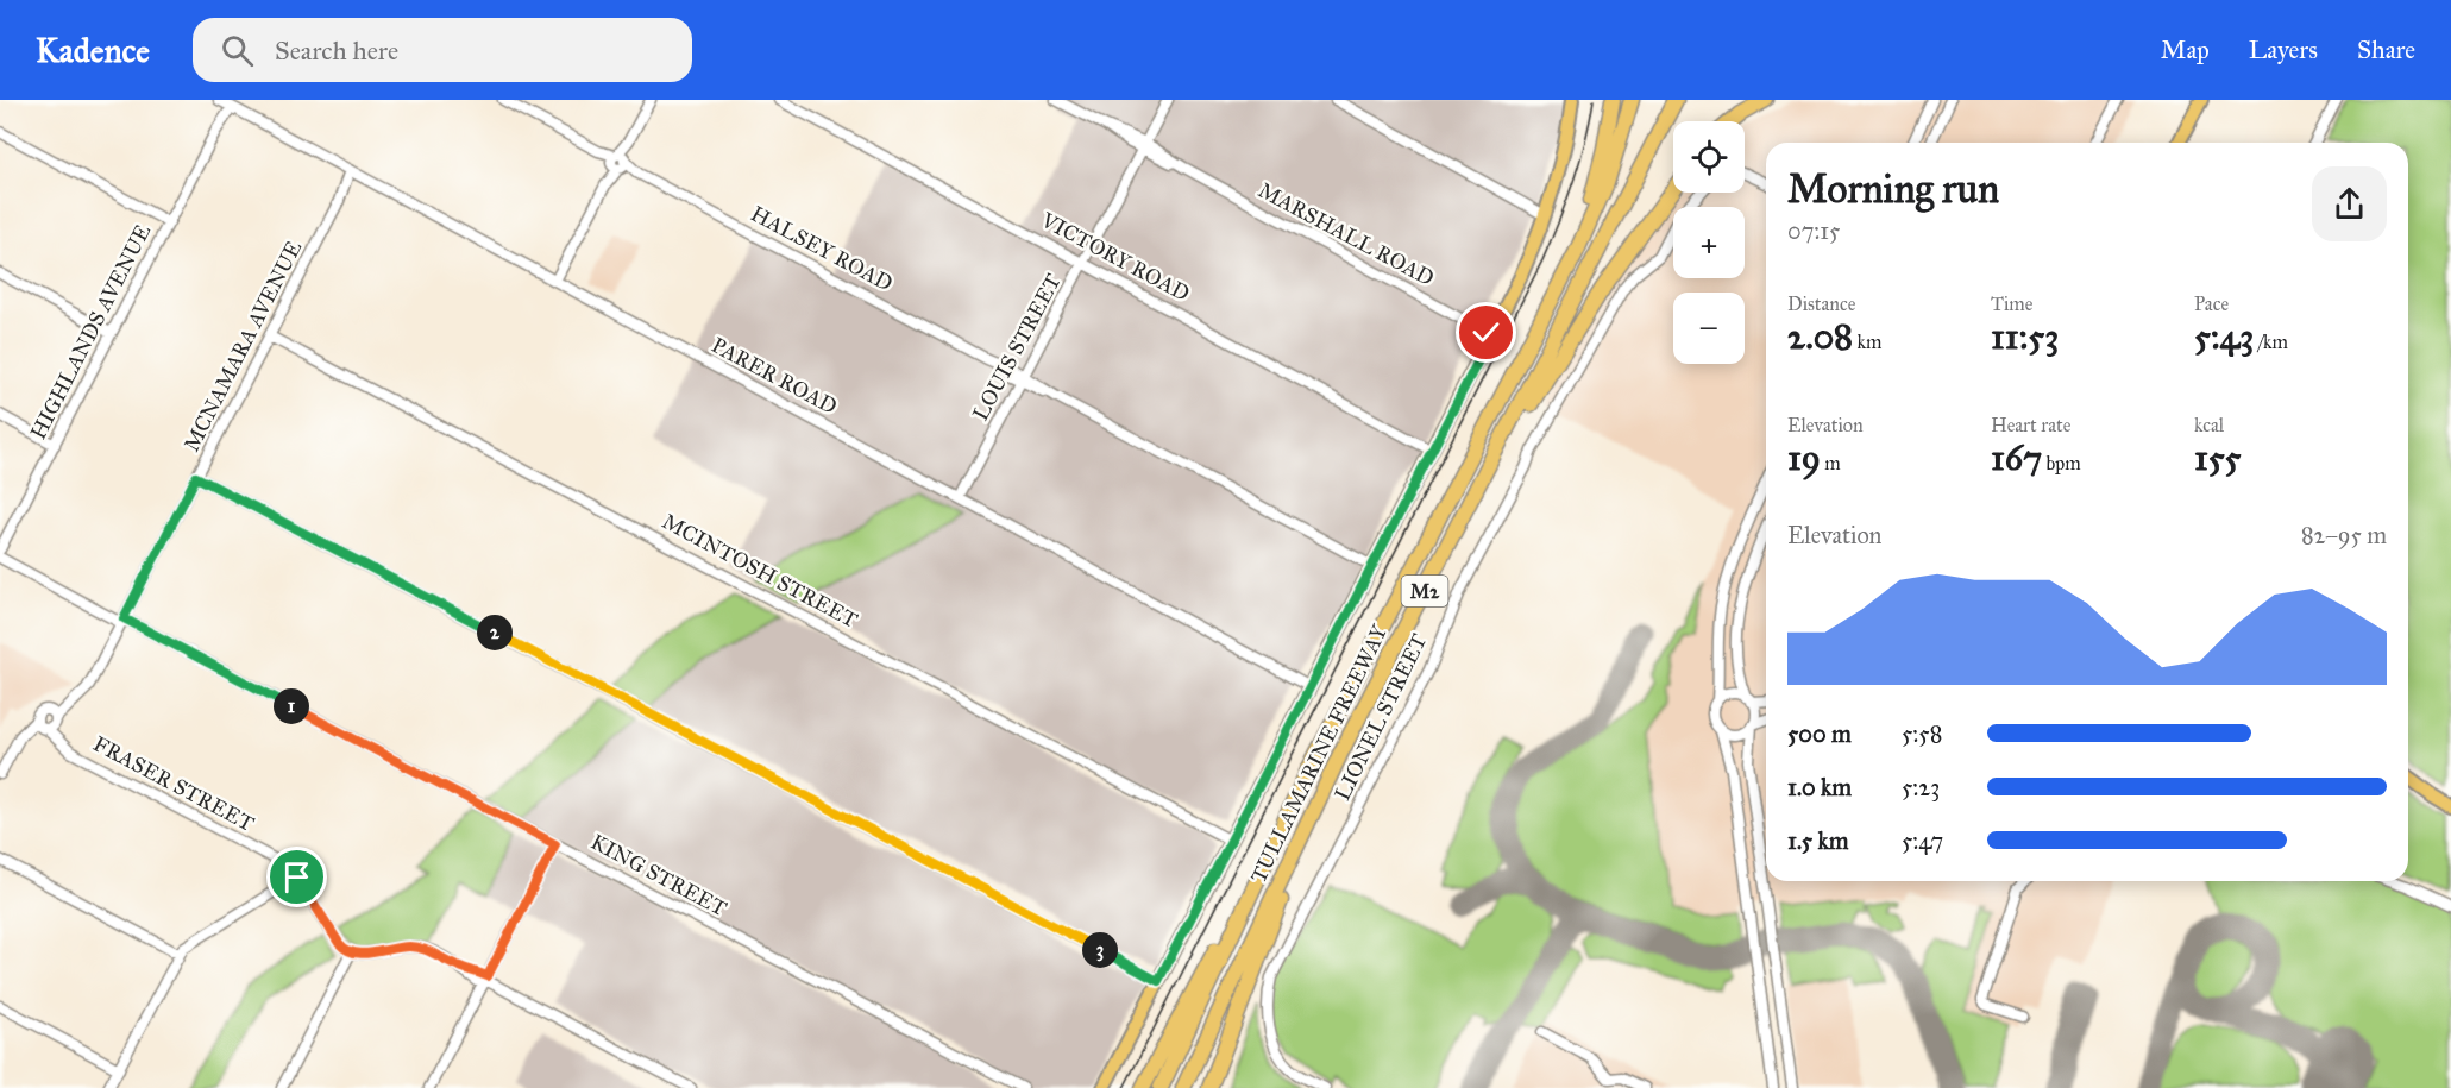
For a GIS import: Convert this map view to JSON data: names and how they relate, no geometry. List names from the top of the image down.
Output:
{
  "streets": {
    "highway": ["M2", "TULLAMARINE FREEWAY"],
    "street": [
      "MARSHALL ROAD",
      "HALSEY ROAD",
      "VICTORY ROAD",
      "HIGHLANDS AVENUE",
      "MCNAMARA AVENUE",
      "LOUIS STREET",
      "PARER ROAD",
      "MCINTOSH STREET",
      "LIONEL STREET",
      "FRASER STREET",
      "KING STREET"
    ]
  },
  "crossings": [
    ["MARSHALL ROAD", "LOUIS STREET"],
    ["HALSEY ROAD", "LOUIS STREET"],
    ["VICTORY ROAD", "LOUIS STREET"],
    ["HIGHLANDS AVENUE", "PARER ROAD"],
    ["MCNAMARA AVENUE", "PARER ROAD"],
    ["MCNAMARA AVENUE", "MCINTOSH STREET"],
    ["MCNAMARA AVENUE", "FRASER STREET"],
    ["MCNAMARA AVENUE", "KING STREET"],
    ["LOUIS STREET", "PARER ROAD"]
  ],
  "page": {
    "header": "Kadence",
    "search": "Search here",
    "nav": ["Map", "Layers", "Share"],
    "map_buttons": ["+", "−"],
    "heading": ["Morning run", "07:15"],
    "stats": [
      ["Distance", "2.08 km"],
      ["Time", "11:53"],
      ["Pace", "5:43 /km"],
      ["Elevation", "19 m"],
      ["Heart rate", "167 bpm"],
      ["kcal", "155"]
    ],
    "chart": ["Elevation", "82–95 m"],
    "pins": ["2", "1", "3"],
    "list": [
      {
        "name": "500 m",
        "note": "5:58"
      },
      {
        "name": "1.0 km",
        "note": "5:23"
      },
      {
        "name": "1.5 km",
        "note": "5:47"
      }
    ]
  }
}
